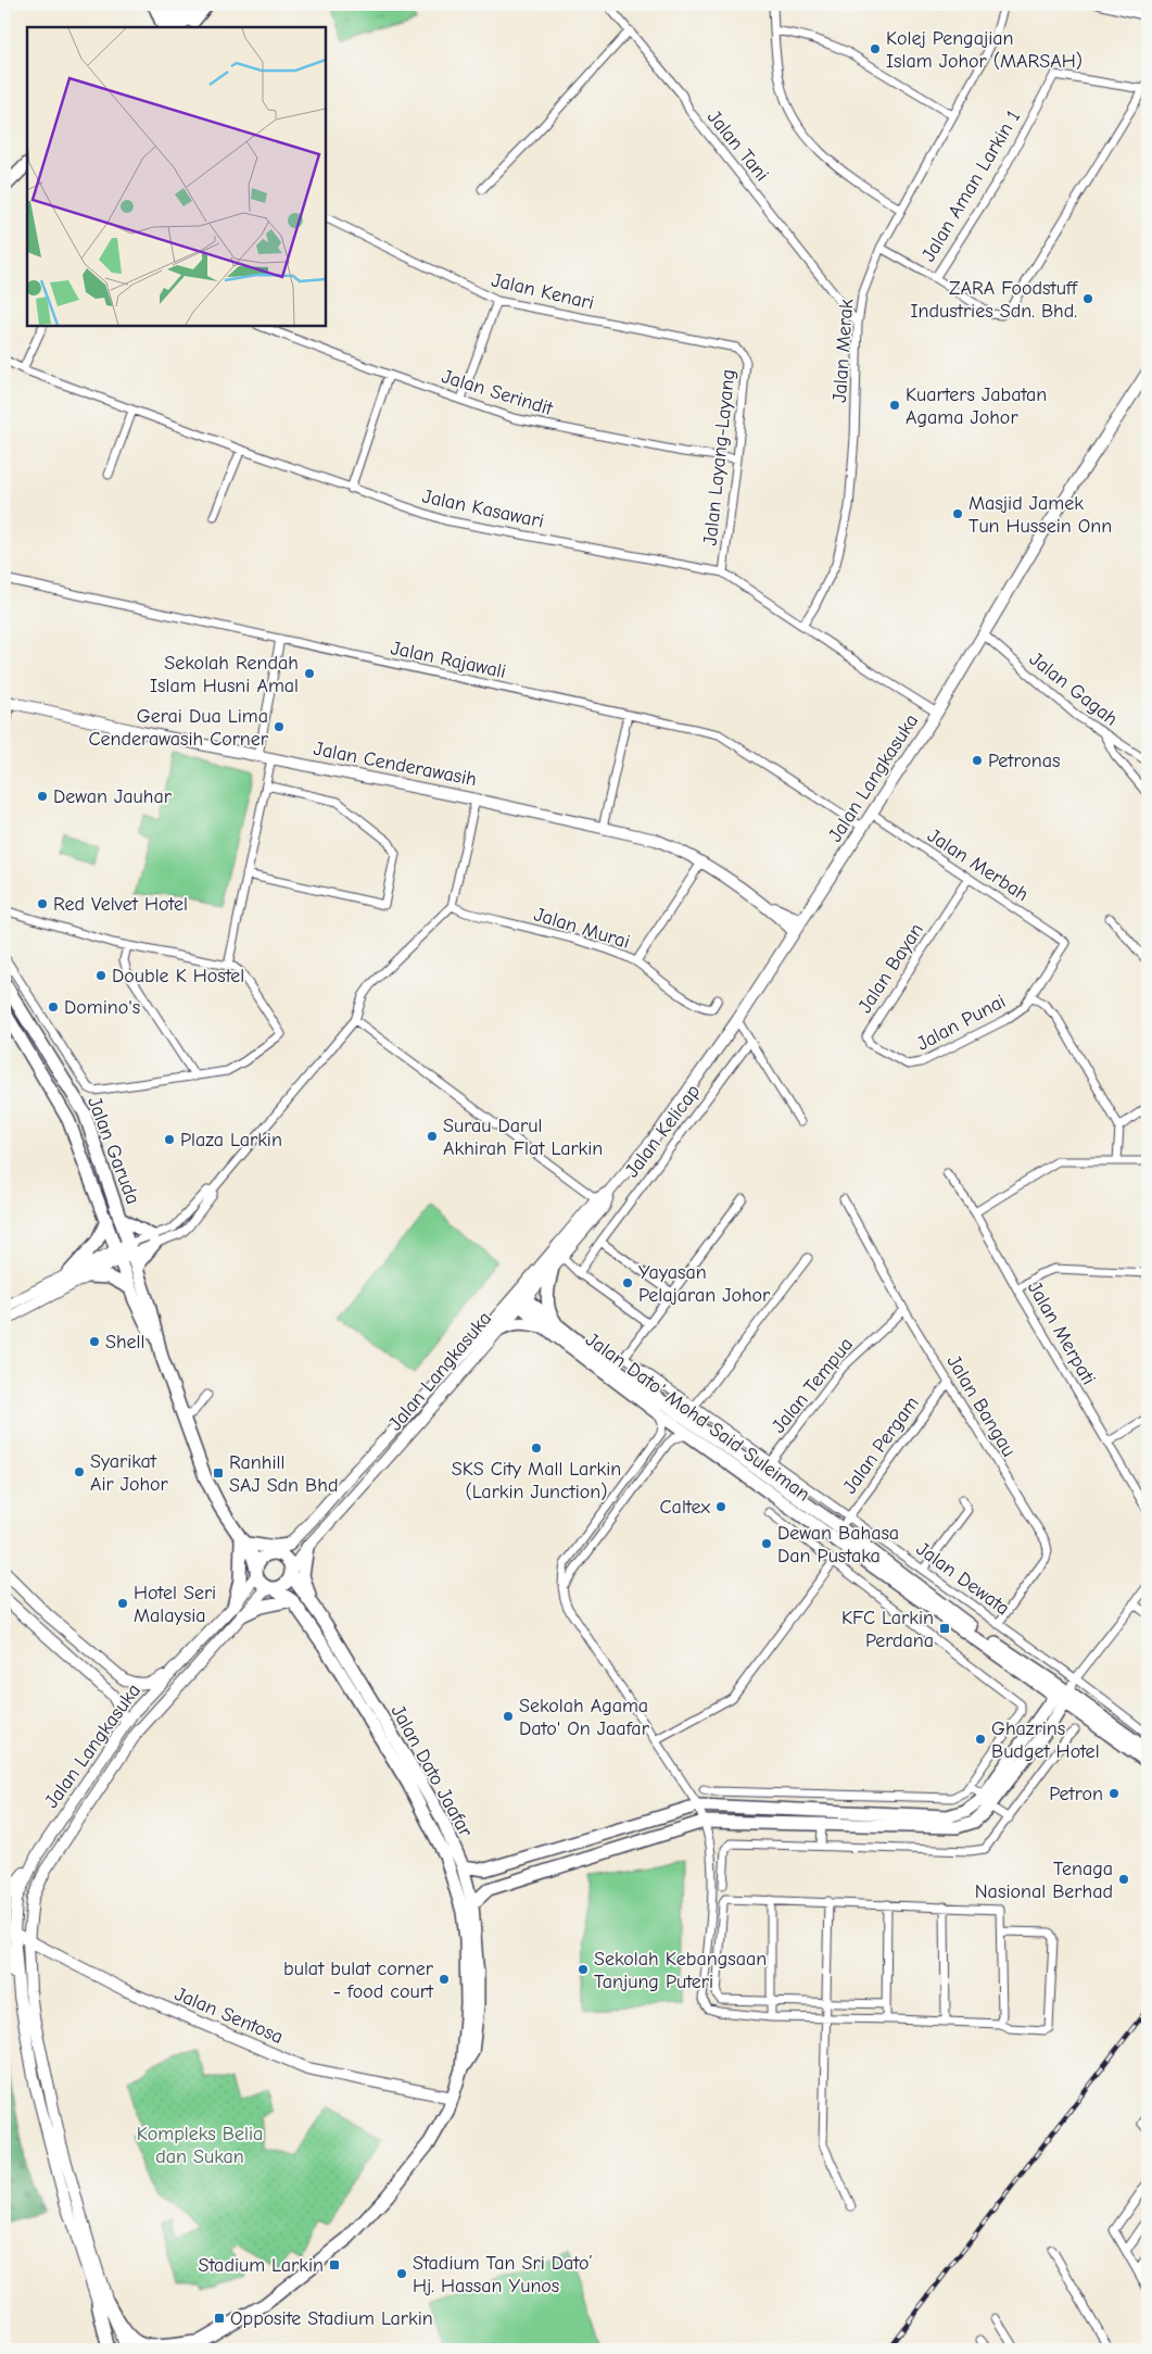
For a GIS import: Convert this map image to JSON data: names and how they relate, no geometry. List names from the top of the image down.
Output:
{
  "streets": {
    "main road": [
      "Jalan Cenderawasih",
      "Jalan Langkasuka",
      "Jalan Garuda",
      "Jalan Dato' Mohd Said Suleiman",
      "Jalan Dato Jaafar",
      "Jalan Sentosa"
    ],
    "street": [
      "Jalan Tani",
      "Jalan Aman Larkin 1",
      "Jalan Kenari",
      "Jalan Merak",
      "Jalan Serindit",
      "Jalan Layang-Layang",
      "Jalan Kasawari",
      "Jalan Rajawali",
      "Jalan Gagah",
      "Jalan Merbah",
      "Jalan Murai",
      "Jalan Bayan",
      "Jalan Punai",
      "Jalan Kelicap",
      "Jalan Merpati",
      "Jalan Tempua",
      "Jalan Bangau",
      "Jalan Pergam",
      "Jalan Dewata"
    ]
  },
  "crossings": [
    ["Jalan Tani", "Jalan Merak"],
    ["Jalan Kenari", "Jalan Layang-Layang"],
    ["Jalan Merak", "Jalan Kasawari"],
    ["Jalan Serindit", "Jalan Layang-Layang"],
    ["Jalan Layang-Layang", "Jalan Kasawari"],
    ["Jalan Kasawari", "Jalan Langkasuka"],
    ["Jalan Rajawali", "Jalan Langkasuka"],
    ["Jalan Gagah", "Jalan Langkasuka"],
    ["Jalan Cenderawasih", "Jalan Langkasuka"],
    ["Jalan Langkasuka", "Jalan Merbah"],
    ["Jalan Langkasuka", "Jalan Garuda"],
    ["Jalan Langkasuka", "Jalan Dato' Mohd Said Suleiman"],
    ["Jalan Langkasuka", "Jalan Dato Jaafar"],
    ["Jalan Langkasuka", "Jalan Sentosa"],
    ["Jalan Merbah", "Jalan Bayan"],
    ["Jalan Merbah", "Jalan Punai"],
    ["Jalan Bayan", "Jalan Punai"],
    ["Jalan Garuda", "Jalan Dato Jaafar"],
    ["Jalan Tempua", "Jalan Bangau"],
    ["Jalan Tempua", "Jalan Dewata"],
    ["Jalan Bangau", "Jalan Pergam"],
    ["Jalan Bangau", "Jalan Dewata"],
    ["Jalan Dato' Mohd Said Suleiman", "Jalan Pergam"],
    ["Jalan Dato' Mohd Said Suleiman", "Jalan Dewata"],
    ["Jalan Pergam", "Jalan Dewata"],
    ["Jalan Dato Jaafar", "Jalan Sentosa"]
  ],
  "parks": ["Kompleks Belia dan Sukan"],
  "places": {
    "other": [
      "Kolej Pengajian Islam Johor (MARSAH)",
      "ZARA Foodstuff Industries Sdn. Bhd.",
      "Kuarters Jabatan Agama Johor",
      "Masjid Jamek Tun Hussein Onn",
      "Sekolah Rendah Islam Husni Amal",
      "Gerai Dua Lima Cenderawasih Corner",
      "Petronas",
      "Dewan Jauhar",
      "Red Velvet Hotel",
      "Double K Hostel",
      "Domino's",
      "Surau Darul Akhirah Flat Larkin",
      "Plaza Larkin",
      "Yayasan Pelajaran Johor",
      "Shell",
      "SKS City Mall Larkin (Larkin Junction)",
      "Syarikat Air Johor",
      "Caltex",
      "Dewan Bahasa Dan Pustaka",
      "Hotel Seri Malaysia",
      "Sekolah Agama Dato' On Jaafar",
      "Ghazrins Budget Hotel",
      "Petron",
      "Tenaga Nasional Berhad",
      "Sekolah Kebangsaan Tanjung Puteri",
      "bulat bulat corner - food court",
      "Stadium Tan Sri Dato’ Hj. Hassan Yunos"
    ],
    "transit": [
      "Ranhill SAJ Sdn Bhd",
      "KFC Larkin Perdana",
      "Stadium Larkin",
      "Opposite Stadium Larkin"
    ]
  }
}
